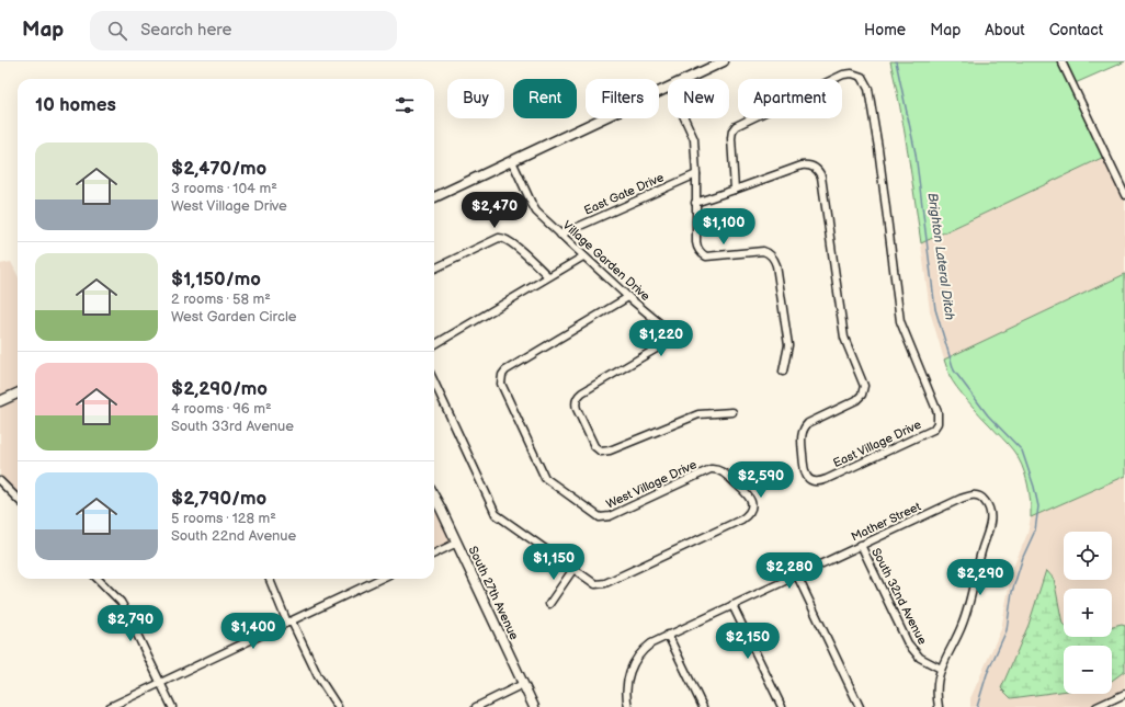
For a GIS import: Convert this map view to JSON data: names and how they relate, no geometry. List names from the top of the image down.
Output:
{
  "streets": {
    "main road": ["South 27th Avenue"],
    "street": [
      "East Gate Drive",
      "Village Garden Drive",
      "East Village Drive",
      "West Village Drive",
      "Mather Street",
      "South 32nd Avenue"
    ]
  },
  "crossings": [
    ["East Gate Drive", "Village Garden Drive"],
    ["Village Garden Drive", "West Village Drive"],
    ["Mather Street", "South 32nd Avenue"]
  ],
  "water": ["Brighton Lateral Ditch"],
  "page": {
    "header": "Map",
    "search": "Search here",
    "nav": [
      "Home",
      "Map",
      "About",
      "Contact"
    ],
    "chip": [
      "Buy",
      "Rent",
      "Filters",
      "New",
      "Apartment"
    ],
    "heading": "10 homes",
    "list": [
      {
        "name": "$2,470/mo",
        "note": "3 rooms · 104 m² · West Village Drive"
      },
      {
        "name": "$1,150/mo",
        "note": "2 rooms · 58 m² · West Garden Circle"
      },
      {
        "name": "$2,290/mo",
        "note": "4 rooms · 96 m² · South 33rd Avenue"
      },
      {
        "name": "$2,790/mo",
        "note": "5 rooms · 128 m² · South 22nd Avenue"
      }
    ],
    "price": [
      "$2,470",
      "$1,100",
      "$1,220",
      "$2,590",
      "$1,150",
      "$2,280",
      "$2,290",
      "$2,790",
      "$1,400",
      "$2,150"
    ],
    "map_buttons": ["+", "−"]
  }
}
